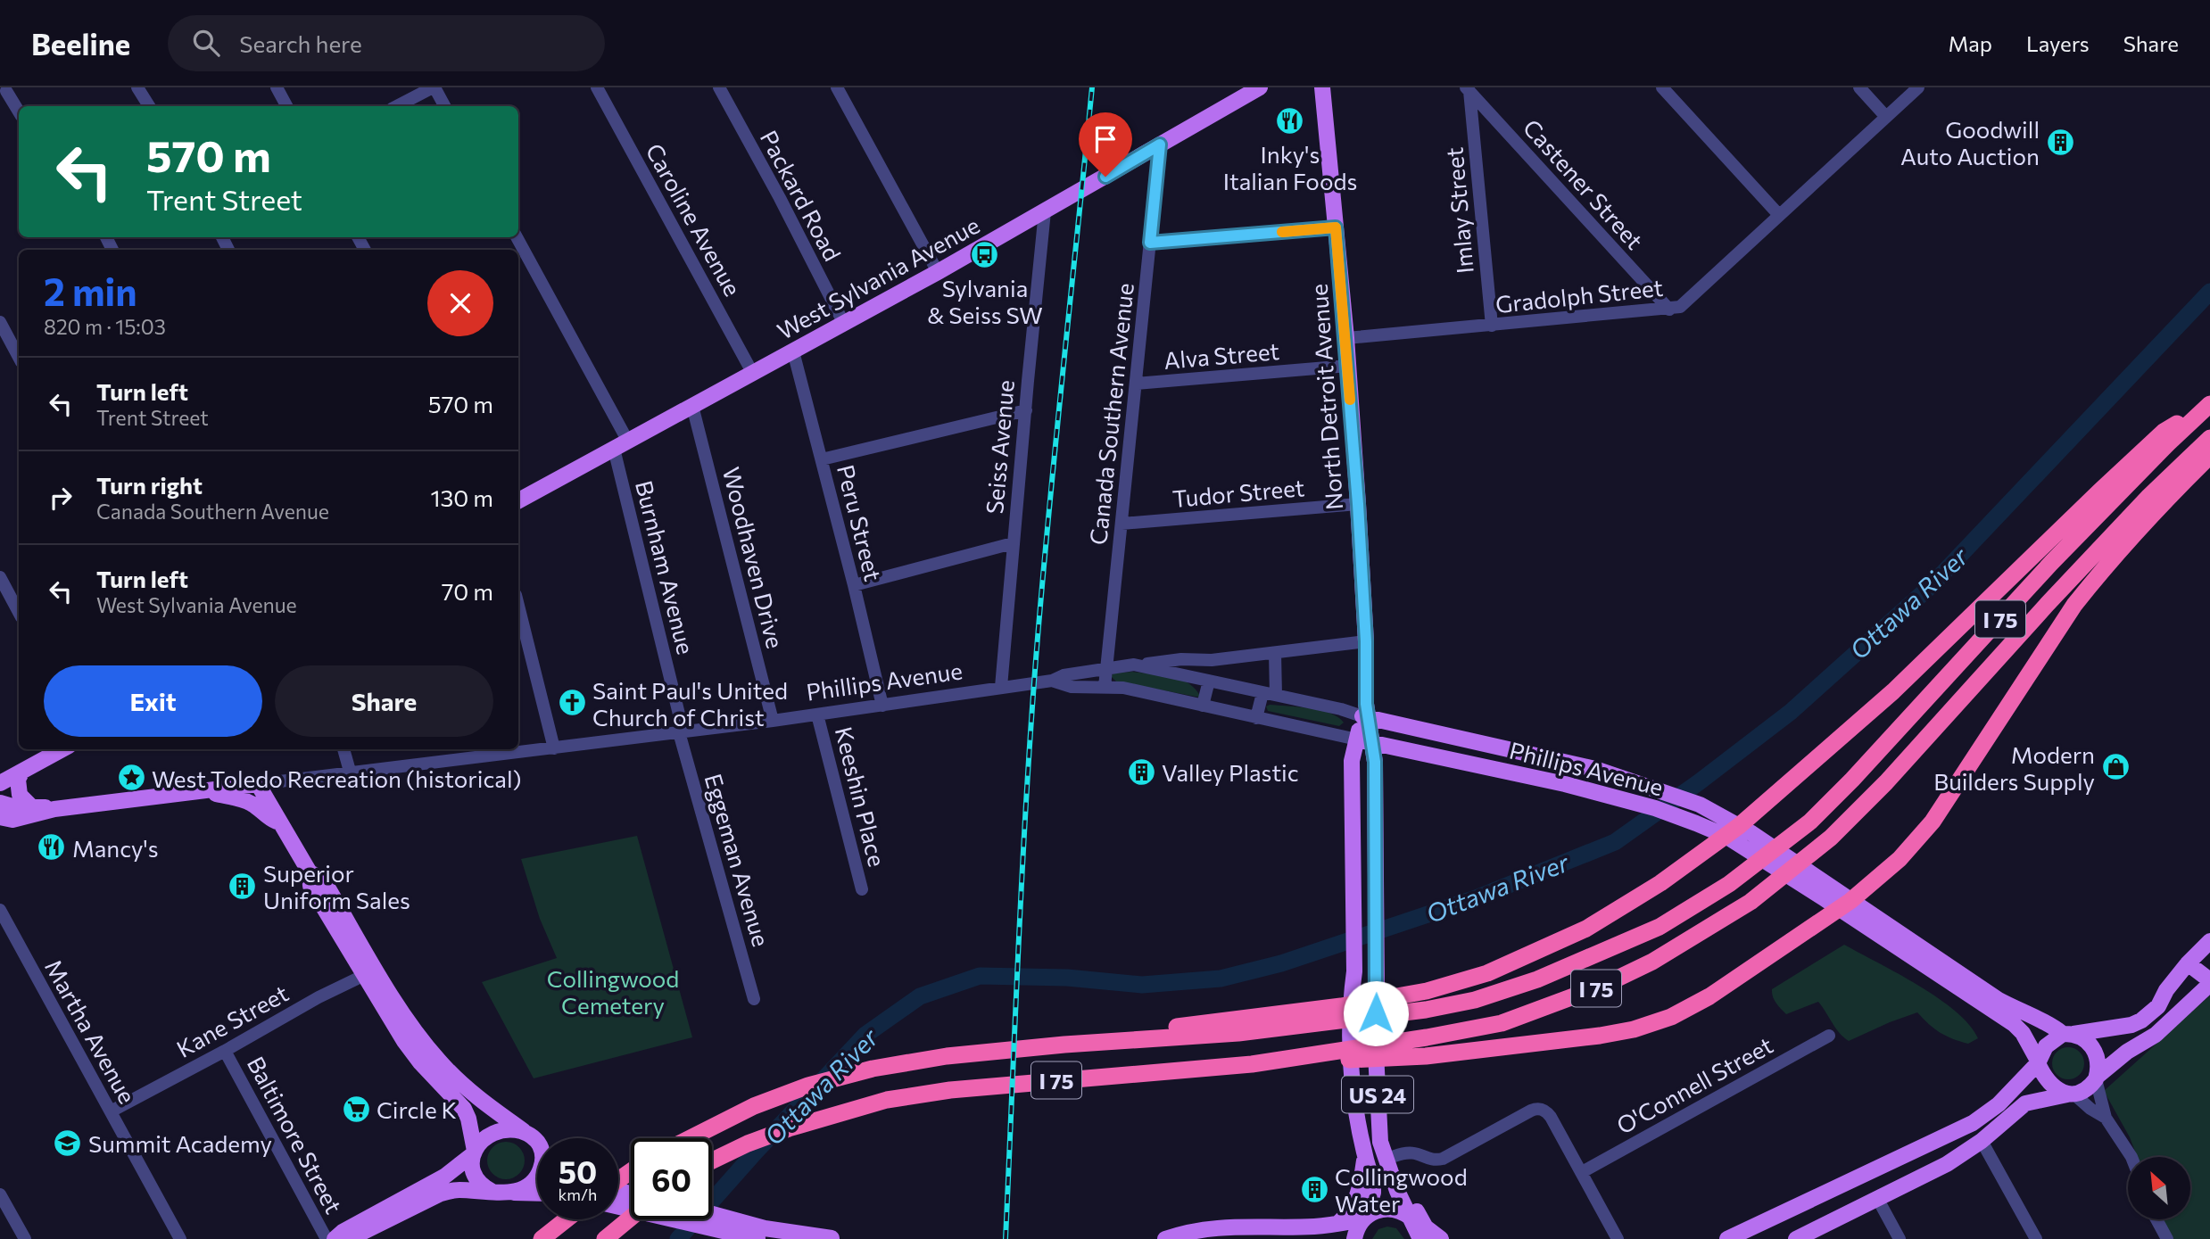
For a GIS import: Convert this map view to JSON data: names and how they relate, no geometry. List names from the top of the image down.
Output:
{
  "streets": {
    "highway": ["I 75"],
    "main road": [
      "West Sylvania Avenue",
      "North Detroit Avenue",
      "Phillips Avenue",
      "US 24"
    ],
    "street": [
      "Castener Street",
      "Packard Road",
      "Imlay Street",
      "Caroline Avenue",
      "Gradolph Street",
      "Alva Street",
      "Canada Southern Avenue",
      "Seiss Avenue",
      "Tudor Street",
      "Peru Street",
      "Woodhaven Drive",
      "Burnham Avenue",
      "Keeshin Place",
      "Eggeman Avenue",
      "Kane Street",
      "Martha Avenue",
      "O'Connell Street",
      "Baltimore Street"
    ]
  },
  "crossings": [
    ["Castener Street", "Imlay Street"],
    ["Castener Street", "Gradolph Street"],
    ["Packard Road", "West Sylvania Avenue"],
    ["Imlay Street", "Gradolph Street"],
    ["Caroline Avenue", "West Sylvania Avenue"],
    ["West Sylvania Avenue", "Canada Southern Avenue"],
    ["West Sylvania Avenue", "Seiss Avenue"],
    ["West Sylvania Avenue", "Peru Street"],
    ["West Sylvania Avenue", "Woodhaven Drive"],
    ["West Sylvania Avenue", "Burnham Avenue"],
    ["Gradolph Street", "North Detroit Avenue"],
    ["Alva Street", "North Detroit Avenue"],
    ["Alva Street", "Canada Southern Avenue"],
    ["North Detroit Avenue", "Tudor Street"],
    ["North Detroit Avenue", "Phillips Avenue"],
    ["North Detroit Avenue", "US 24"],
    ["Canada Southern Avenue", "Tudor Street"],
    ["Canada Southern Avenue", "Phillips Avenue"],
    ["Seiss Avenue", "Phillips Avenue"],
    ["Peru Street", "Phillips Avenue"],
    ["Woodhaven Drive", "Phillips Avenue"],
    ["Burnham Avenue", "Phillips Avenue"],
    ["Burnham Avenue", "Eggeman Avenue"],
    ["Phillips Avenue", "Keeshin Place"],
    ["Phillips Avenue", "Eggeman Avenue"],
    ["Kane Street", "Martha Avenue"],
    ["Kane Street", "Baltimore Street"]
  ],
  "water": ["Ottawa River"],
  "parks": ["Collingwood Cemetery"],
  "places": {
    "restaurant": ["Inky's Italian Foods", "Mancy's"],
    "building": [
      "Goodwill Auto Auction",
      "Valley Plastic",
      "Superior Uniform Sales",
      "Collingwood Water"
    ],
    "bus stop": ["Sylvania & Seiss SW"],
    "church": ["Saint Paul's United Church of Christ"],
    "shop": ["Modern Builders Supply"],
    "place": ["West Toledo Recreation (historical)"],
    "supermarket": ["Circle K"],
    "school or university": ["Summit Academy"]
  },
  "north": "top left",
  "page": {
    "header": "Beeline",
    "search": "Search here",
    "nav": ["Map", "Layers", "Share"],
    "turn": ["570 m", "Trent Street"],
    "heading": ["2 min", "820 m · 15:03"],
    "list": [
      {
        "name": "Turn left",
        "note": "Trent Street",
        "value": "570 m"
      },
      {
        "name": "Turn right",
        "note": "Canada Southern Avenue",
        "value": "130 m"
      },
      {
        "name": "Turn left",
        "note": "West Sylvania Avenue",
        "value": "70 m"
      }
    ],
    "buttons": ["Exit", "Share"],
    "speed": "50 km/h",
    "limit": "60"
  }
}
